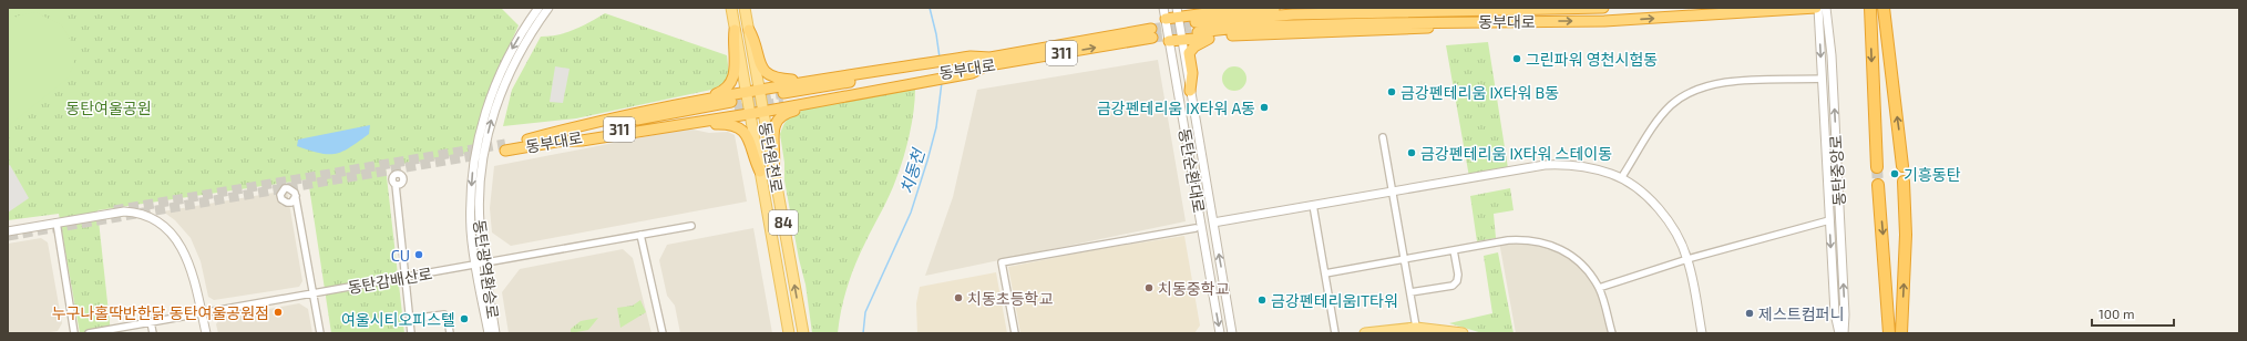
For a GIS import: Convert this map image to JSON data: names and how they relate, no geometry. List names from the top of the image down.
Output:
{
  "streets": {
    "highway": ["동부대로", "311"],
    "main road": ["동탄원천로", "84"],
    "street": [
      "동탄순환대로",
      "동탄중앙로",
      "동탄광역환승로",
      "동탄감배산로"
    ]
  },
  "crossings": [
    ["동탄광역환승로", "동탄감배산로"]
  ],
  "water": ["치동천"],
  "parks": ["동탄여울공원"],
  "places": [
    "그린파워 영천시험동",
    "금강펜테리움 IX타워 B동",
    "금강펜테리움 IX타워 A동",
    "금강펜테리움 IX타워 스테이동",
    "기흥동탄",
    "CU",
    "치동중학교",
    "치동초등학교",
    "금강펜테리움IT타워",
    "누구나홀딱반한닭 동탄여울공원점",
    "제스트컴퍼니",
    "여울시티오피스텔"
  ],
  "scale_bar": "100 m"
}
